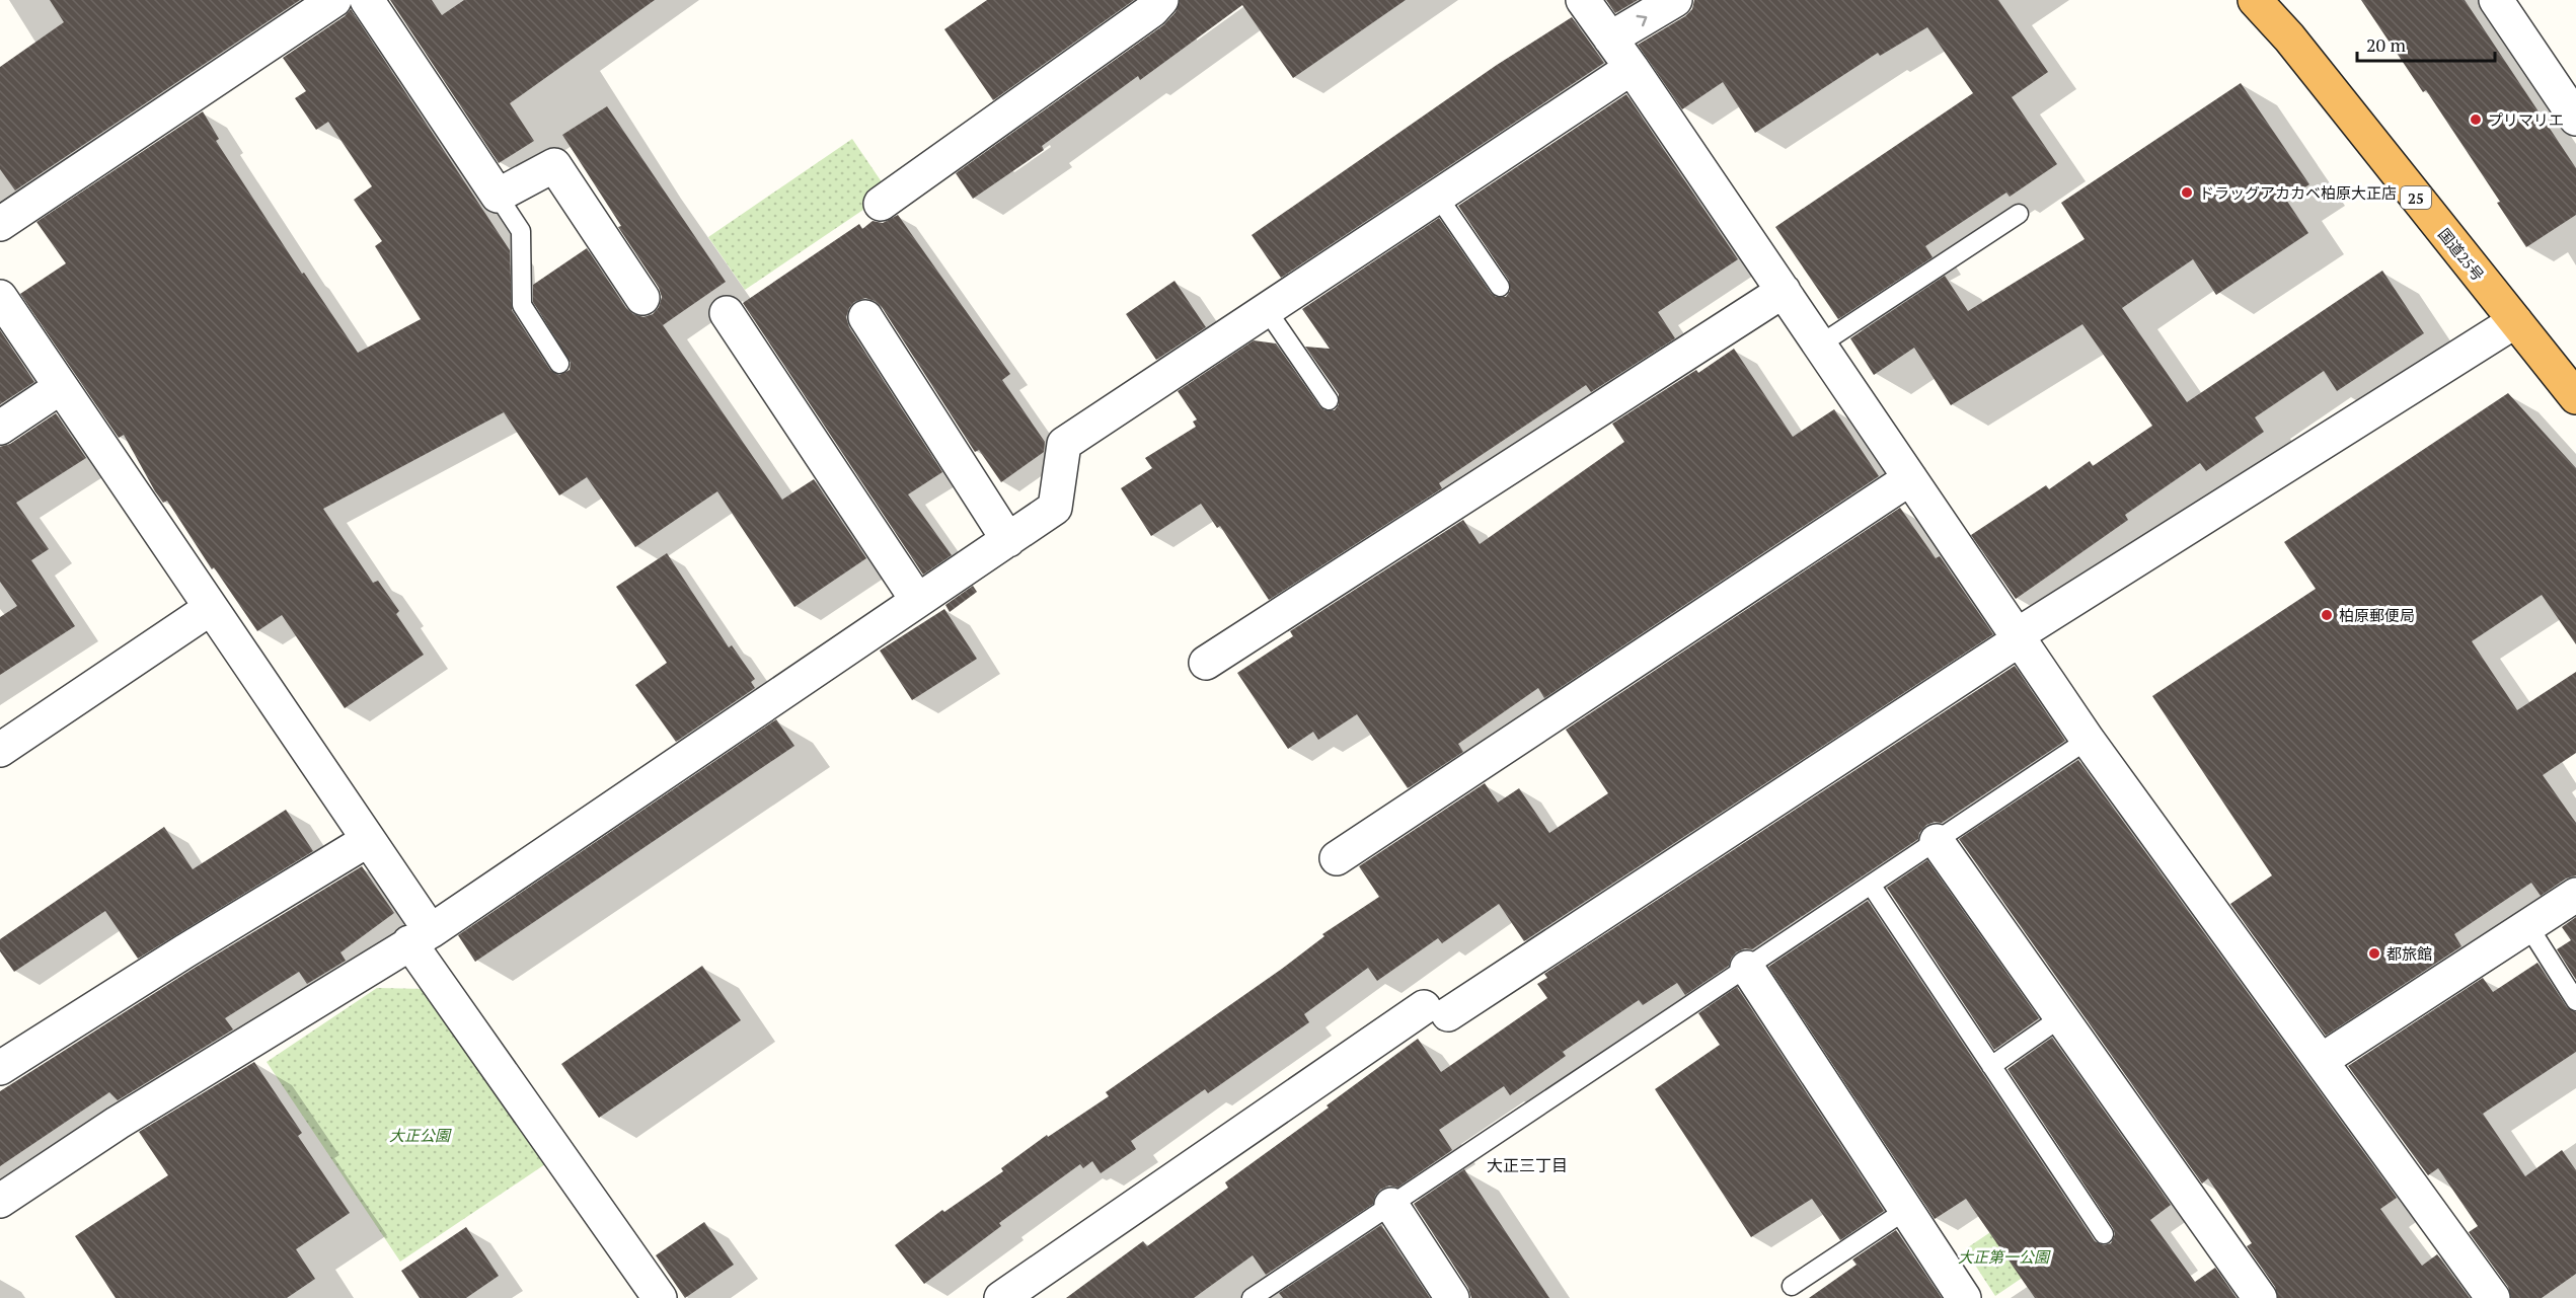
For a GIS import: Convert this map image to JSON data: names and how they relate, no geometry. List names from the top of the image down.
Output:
{
  "streets": {
    "highway": ["25", "国道25号"]
  },
  "districts": ["大正三丁目"],
  "parks": ["大正公園", "大正第一公園"],
  "places": [
    "プリマリエ",
    "ドラッグアカカベ柏原大正店",
    "柏原郵便局",
    "都旅館"
  ],
  "scale_bar": "20 m"
}
